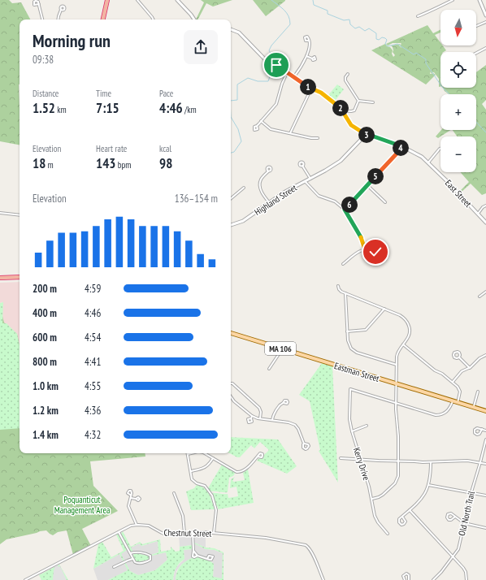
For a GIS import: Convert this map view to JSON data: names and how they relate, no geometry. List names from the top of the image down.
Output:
{
  "streets": {
    "main road": ["MA 106", "Eastman Street"],
    "street": [
      "East Street",
      "Highland Street",
      "Kerry Drive",
      "Old North Trail",
      "Chestnut Street"
    ]
  },
  "crossings": [
    ["East Street", "Highland Street"]
  ],
  "parks": ["Poquanticut Management Area"],
  "north": "bottom",
  "page": {
    "map_buttons": ["+", "−"],
    "heading": ["Morning run", "09:38"],
    "stats": [
      ["Distance", "1.52 km"],
      ["Time", "7:15"],
      ["Pace", "4:46 /km"],
      ["Elevation", "18 m"],
      ["Heart rate", "143 bpm"],
      ["kcal", "98"]
    ],
    "pins": [
      "1",
      "2",
      "3",
      "4",
      "5",
      "6"
    ],
    "chart": ["Elevation", "136–154 m"],
    "list": [
      {
        "name": "200 m",
        "note": "4:59"
      },
      {
        "name": "400 m",
        "note": "4:46"
      },
      {
        "name": "600 m",
        "note": "4:54"
      },
      {
        "name": "800 m",
        "note": "4:41"
      },
      {
        "name": "1.0 km",
        "note": "4:55"
      },
      {
        "name": "1.2 km",
        "note": "4:36"
      },
      {
        "name": "1.4 km",
        "note": "4:32"
      }
    ]
  }
}
